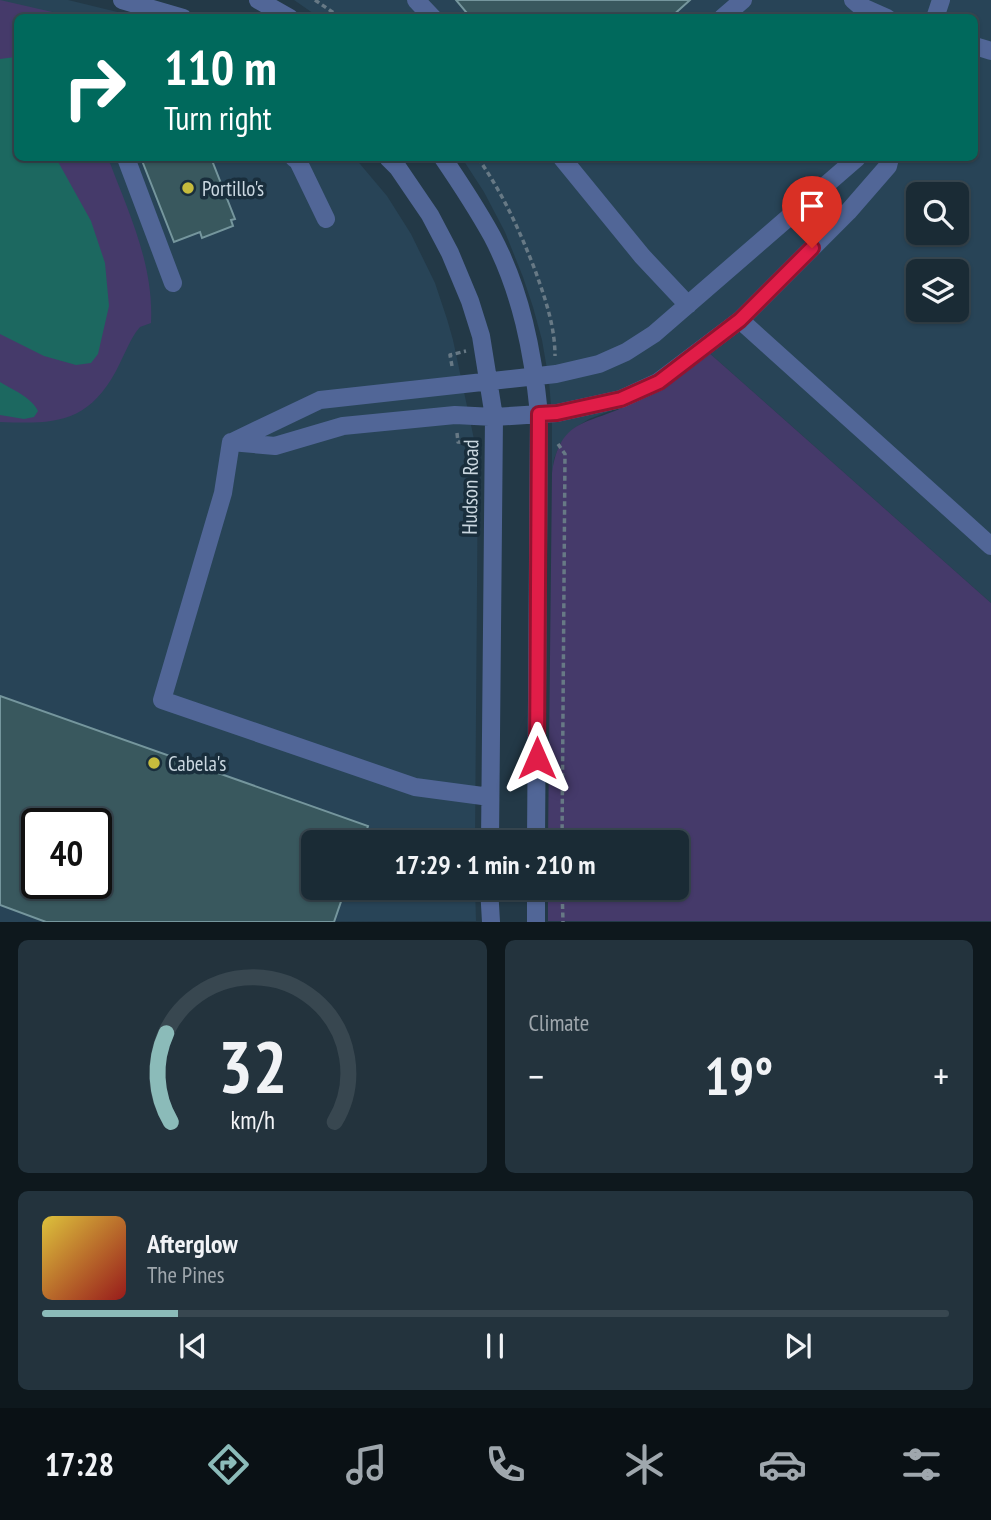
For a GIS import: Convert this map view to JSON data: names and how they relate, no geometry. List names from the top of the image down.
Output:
{
  "streets": {
    "street": ["Hudson Road"]
  },
  "places": ["Portillo's", "Cabela's"],
  "page": {
    "turn": ["110 m", "Turn right"],
    "limit": "40",
    "trip": "17:29 · 1 min · 210 m",
    "tile": "Climate",
    "heat": ["−", "19°", "+"],
    "song": ["Afterglow", "The Pines"],
    "tabs": "17:28",
    "gauge": ["32", "km/h"]
  }
}
